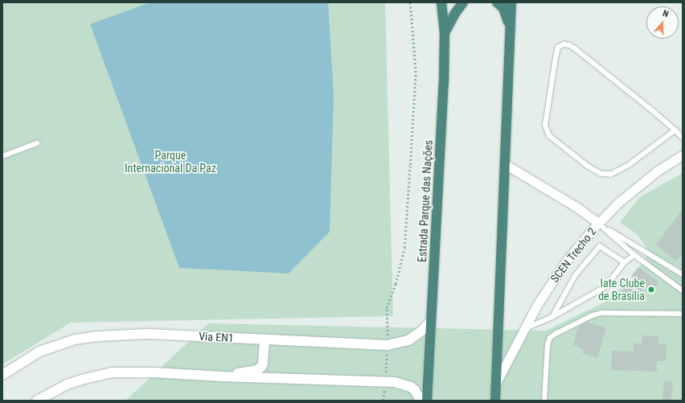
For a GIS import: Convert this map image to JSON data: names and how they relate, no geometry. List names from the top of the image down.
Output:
{
  "streets": {
    "highway": ["Estrada Parque das Nações"],
    "street": ["SCEN Trecho 2", "Via EN1"]
  },
  "crossings": [
    ["Estrada Parque das Nações", "Via EN1"]
  ],
  "parks": ["Parque Internacional Da Paz"],
  "places": ["Iate Clube de Brasília"],
  "north": "top"
}
